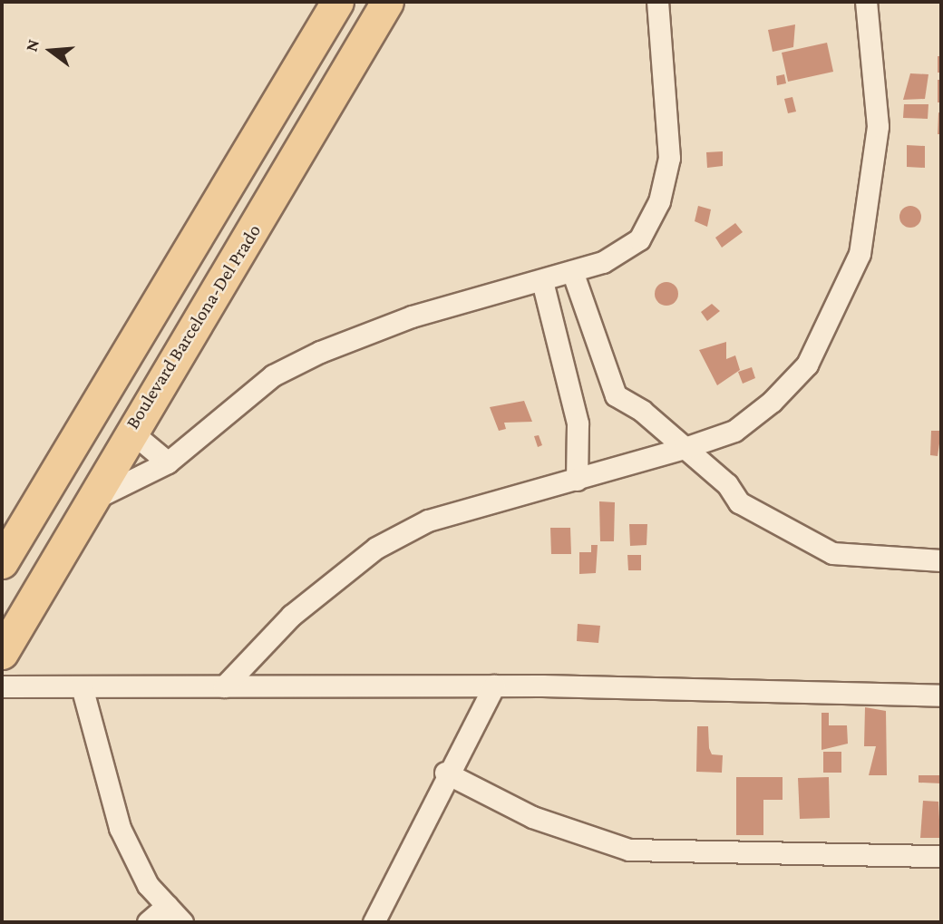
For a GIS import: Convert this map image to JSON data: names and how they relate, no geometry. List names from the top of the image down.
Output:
{
  "streets": {
    "main road": ["Boulevard Barcelona-Del Prado"]
  },
  "north": "left"
}
